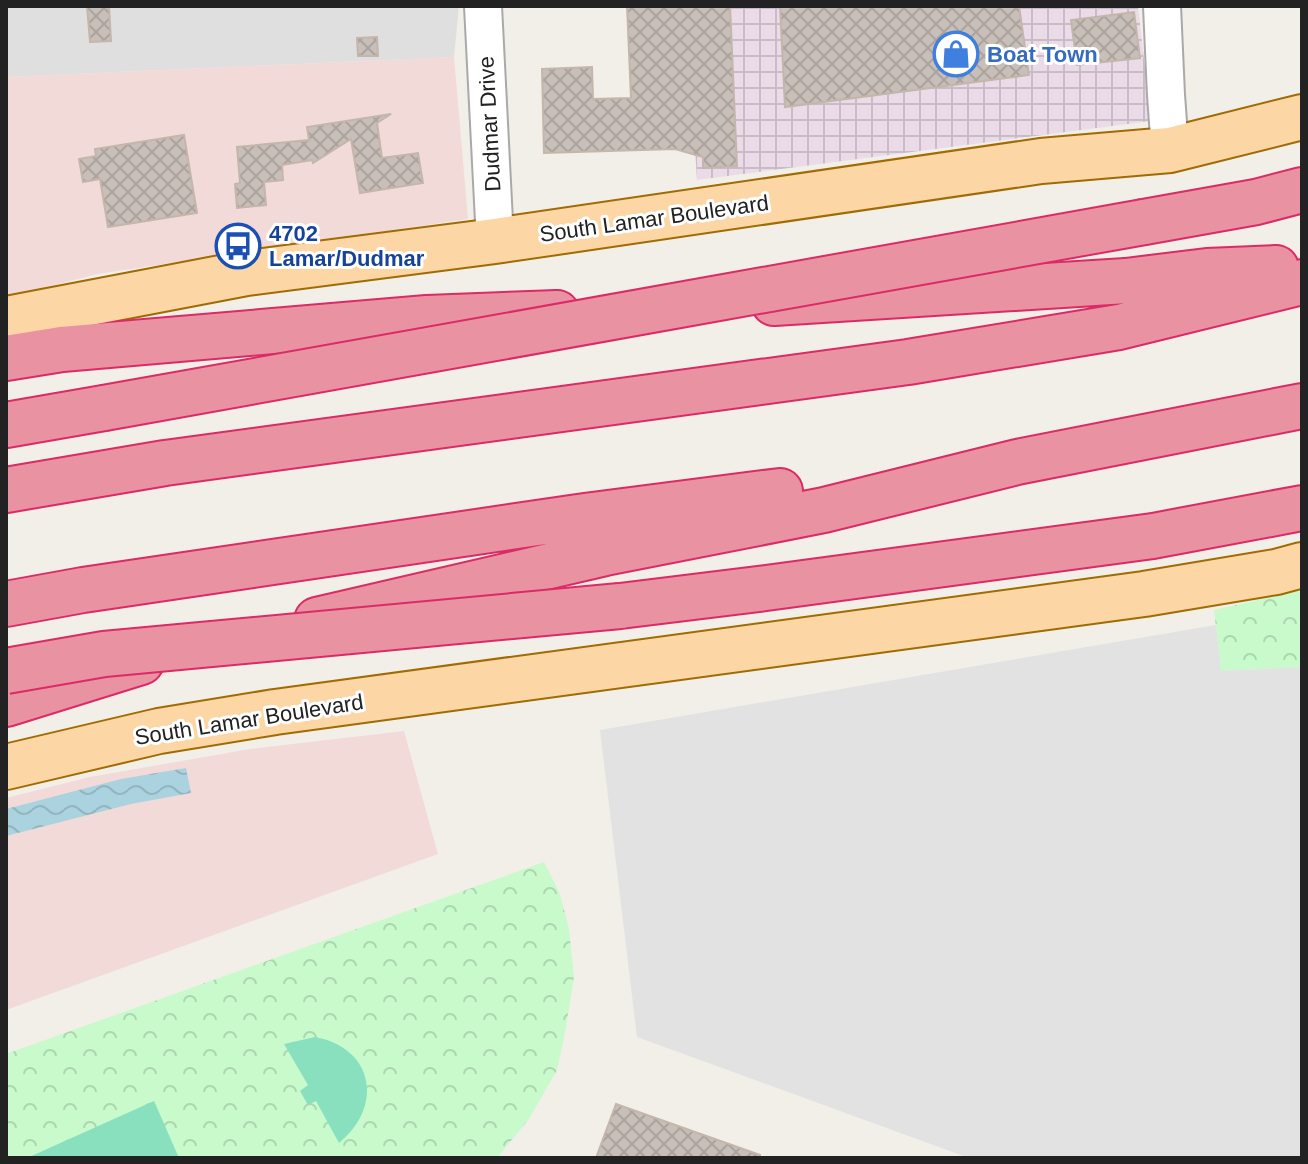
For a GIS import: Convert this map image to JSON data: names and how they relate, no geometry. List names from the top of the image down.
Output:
{
  "streets": {
    "main road": ["South Lamar Boulevard"],
    "street": ["Dudmar Drive"]
  },
  "crossings": [
    ["Dudmar Drive", "South Lamar Boulevard"]
  ],
  "places": {
    "shop": ["Boat Town"],
    "bus stop": ["4702 Lamar/Dudmar"]
  }
}
